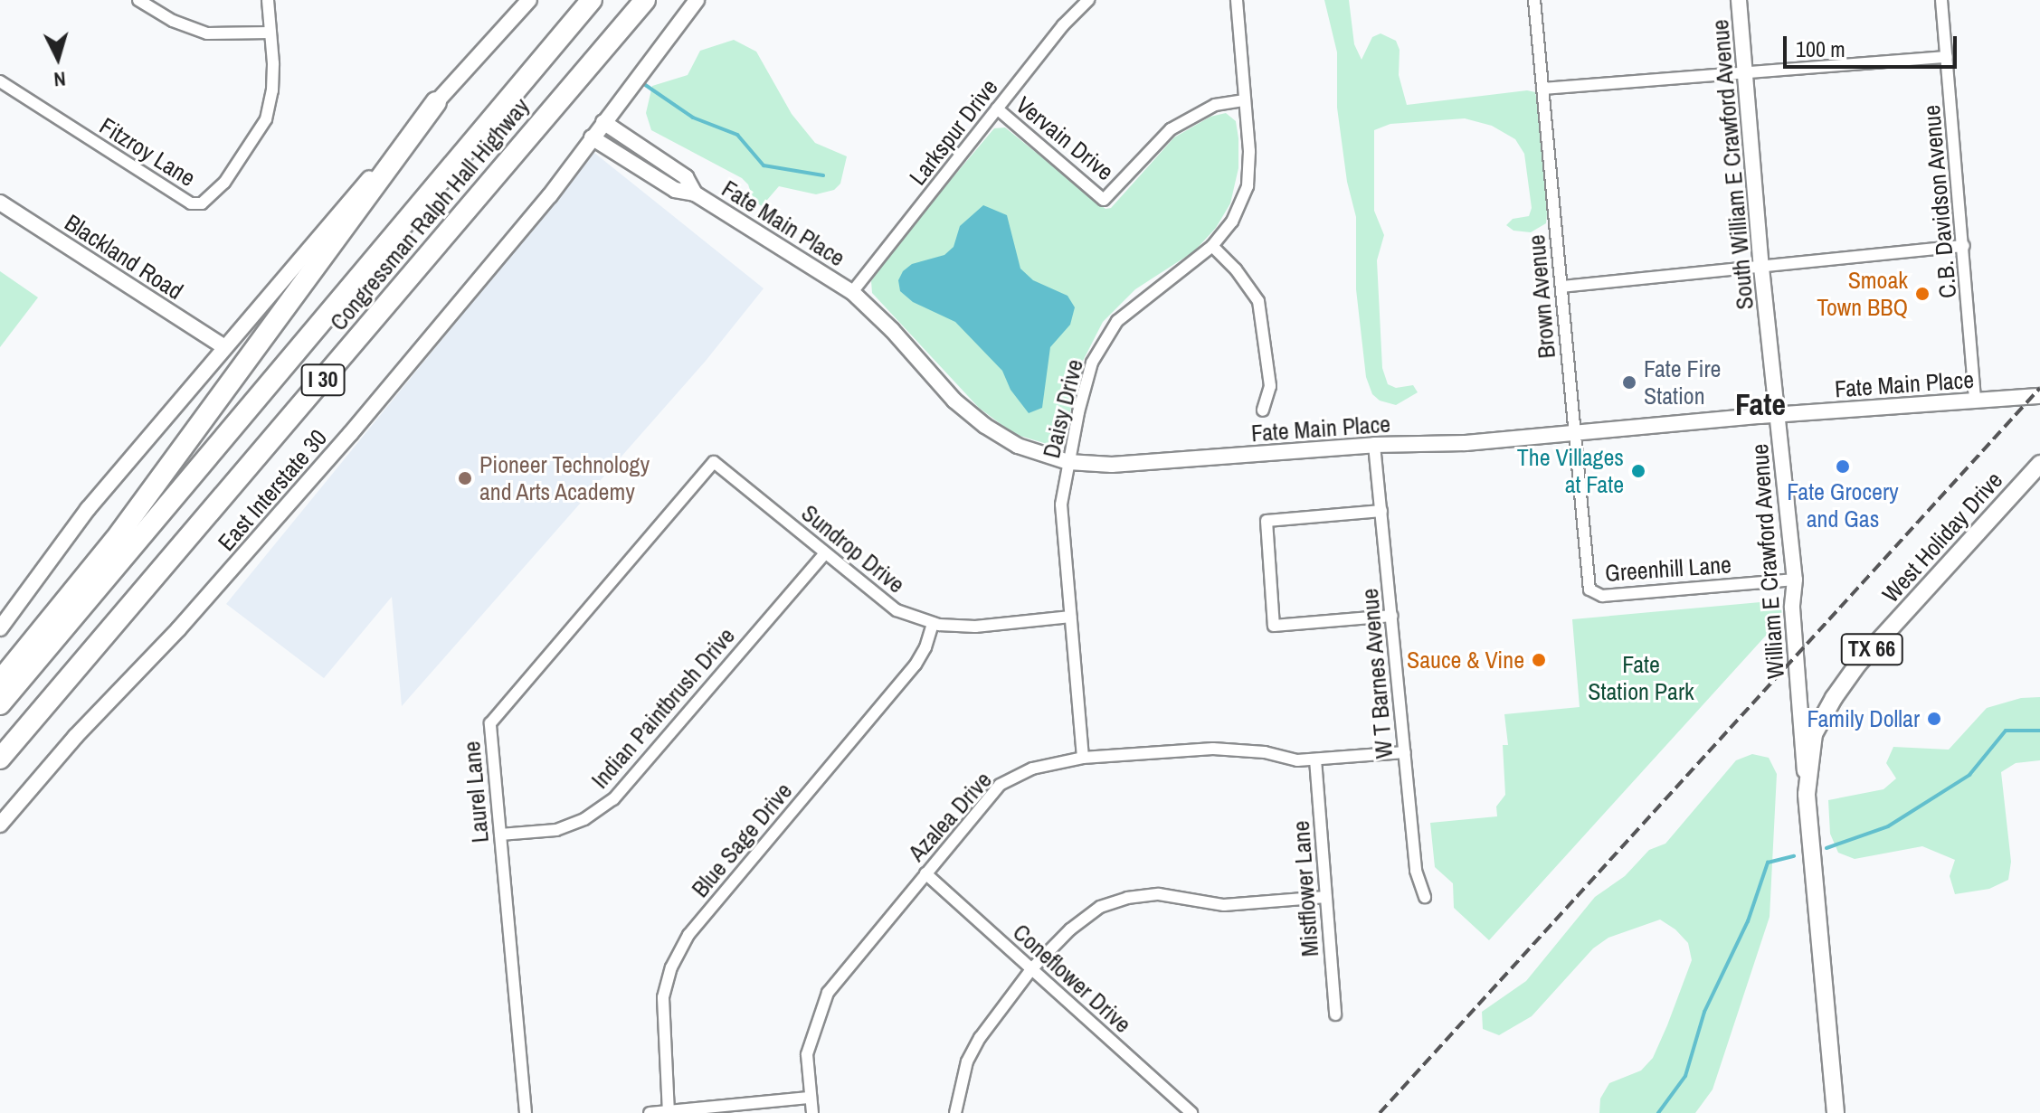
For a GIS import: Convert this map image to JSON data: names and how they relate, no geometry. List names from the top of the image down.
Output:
{
  "streets": {
    "highway": ["Congressman Ralph Hall Highway", "I 30"],
    "main road": [
      "South William E Crawford Avenue",
      "Fate Main Place",
      "Blackland Road",
      "East Interstate 30",
      "West Holiday Drive",
      "William E Crawford Avenue",
      "TX 66"
    ],
    "street": [
      "Larkspur Drive",
      "Vervain Drive",
      "Fitzroy Lane",
      "C.B. Davidson Avenue",
      "Brown Avenue",
      "Daisy Drive",
      "Sundrop Drive",
      "Greenhill Lane",
      "W T Barnes Avenue",
      "Indian Paintbrush Drive",
      "Laurel Lane",
      "Azalea Drive",
      "Blue Sage Drive",
      "Mistflower Lane",
      "Coneflower Drive"
    ]
  },
  "crossings": [
    ["Larkspur Drive", "Vervain Drive"],
    ["Larkspur Drive", "Fate Main Place"],
    ["Vervain Drive", "Daisy Drive"],
    ["South William E Crawford Avenue", "William E Crawford Avenue"],
    ["C.B. Davidson Avenue", "Fate Main Place"],
    ["Fate Main Place", "Brown Avenue"],
    ["Fate Main Place", "Daisy Drive"],
    ["Fate Main Place", "East Interstate 30"],
    ["Fate Main Place", "William E Crawford Avenue"],
    ["Fate Main Place", "W T Barnes Avenue"],
    ["Brown Avenue", "Greenhill Lane"],
    ["Daisy Drive", "Sundrop Drive"],
    ["Daisy Drive", "Azalea Drive"],
    ["West Holiday Drive", "William E Crawford Avenue"],
    ["West Holiday Drive", "TX 66"],
    ["Sundrop Drive", "Indian Paintbrush Drive"],
    ["Sundrop Drive", "Laurel Lane"],
    ["Sundrop Drive", "Blue Sage Drive"],
    ["William E Crawford Avenue", "Greenhill Lane"],
    ["William E Crawford Avenue", "TX 66"],
    ["W T Barnes Avenue", "Azalea Drive"],
    ["Indian Paintbrush Drive", "Laurel Lane"],
    ["Azalea Drive", "Mistflower Lane"],
    ["Azalea Drive", "Coneflower Drive"]
  ],
  "districts": ["Fate"],
  "parks": ["Fate Station Park"],
  "places": [
    "Smoak Town BBQ",
    "Fate Fire Station",
    "Fate Grocery and Gas",
    "The Villages at Fate",
    "Pioneer Technology and Arts Academy",
    "Sauce & Vine",
    "Family Dollar"
  ],
  "scale_bar": "100 m",
  "north": "bottom"
}
